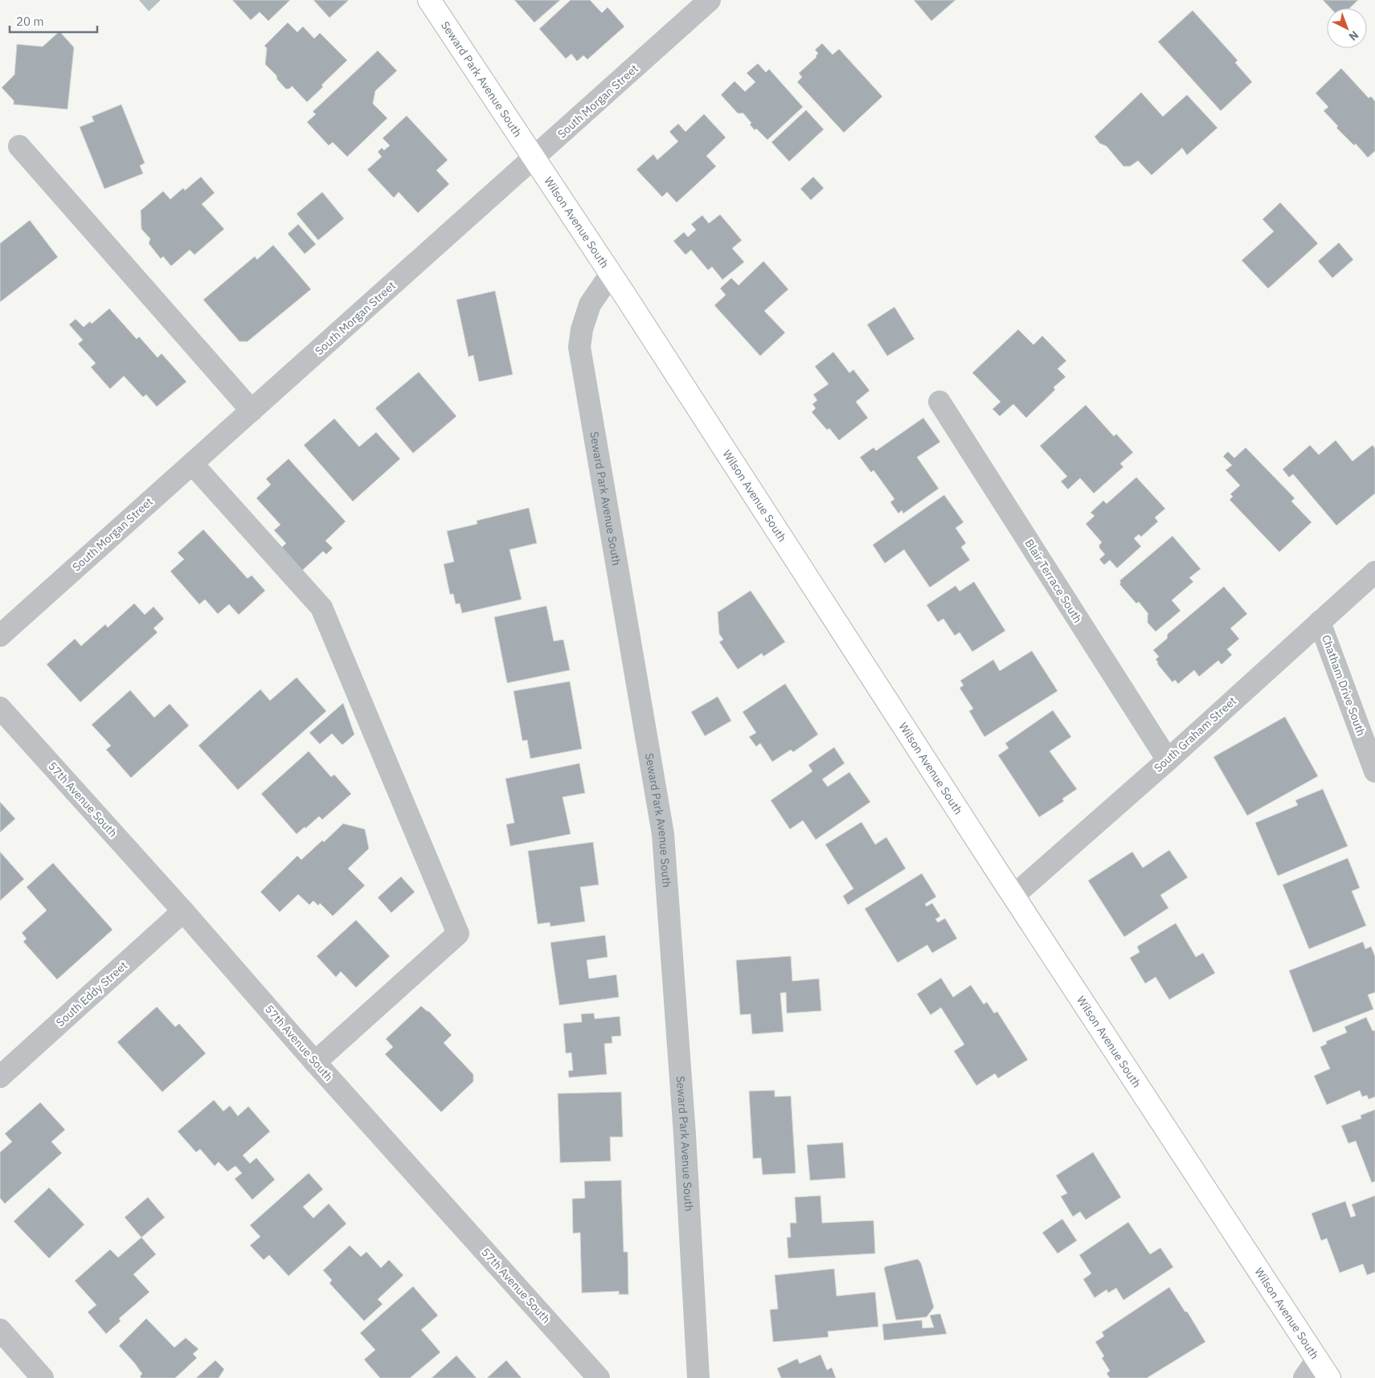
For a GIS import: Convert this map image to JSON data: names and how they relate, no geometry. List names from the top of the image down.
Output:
{
  "streets": {
    "main road": ["Seward Park Avenue South", "Wilson Avenue South"],
    "street": [
      "South Morgan Street",
      "Blair Terrace South",
      "Chatham Drive South",
      "South Graham Street",
      "57th Avenue South",
      "South Eddy Street"
    ]
  },
  "crossings": [
    ["Seward Park Avenue South", "South Morgan Street"],
    ["Seward Park Avenue South", "Wilson Avenue South"],
    ["South Morgan Street", "Wilson Avenue South"],
    ["Wilson Avenue South", "South Graham Street"],
    ["Blair Terrace South", "South Graham Street"],
    ["Chatham Drive South", "South Graham Street"],
    ["57th Avenue South", "South Eddy Street"]
  ],
  "scale_bar": "20 m",
  "north": "bottom right"
}
